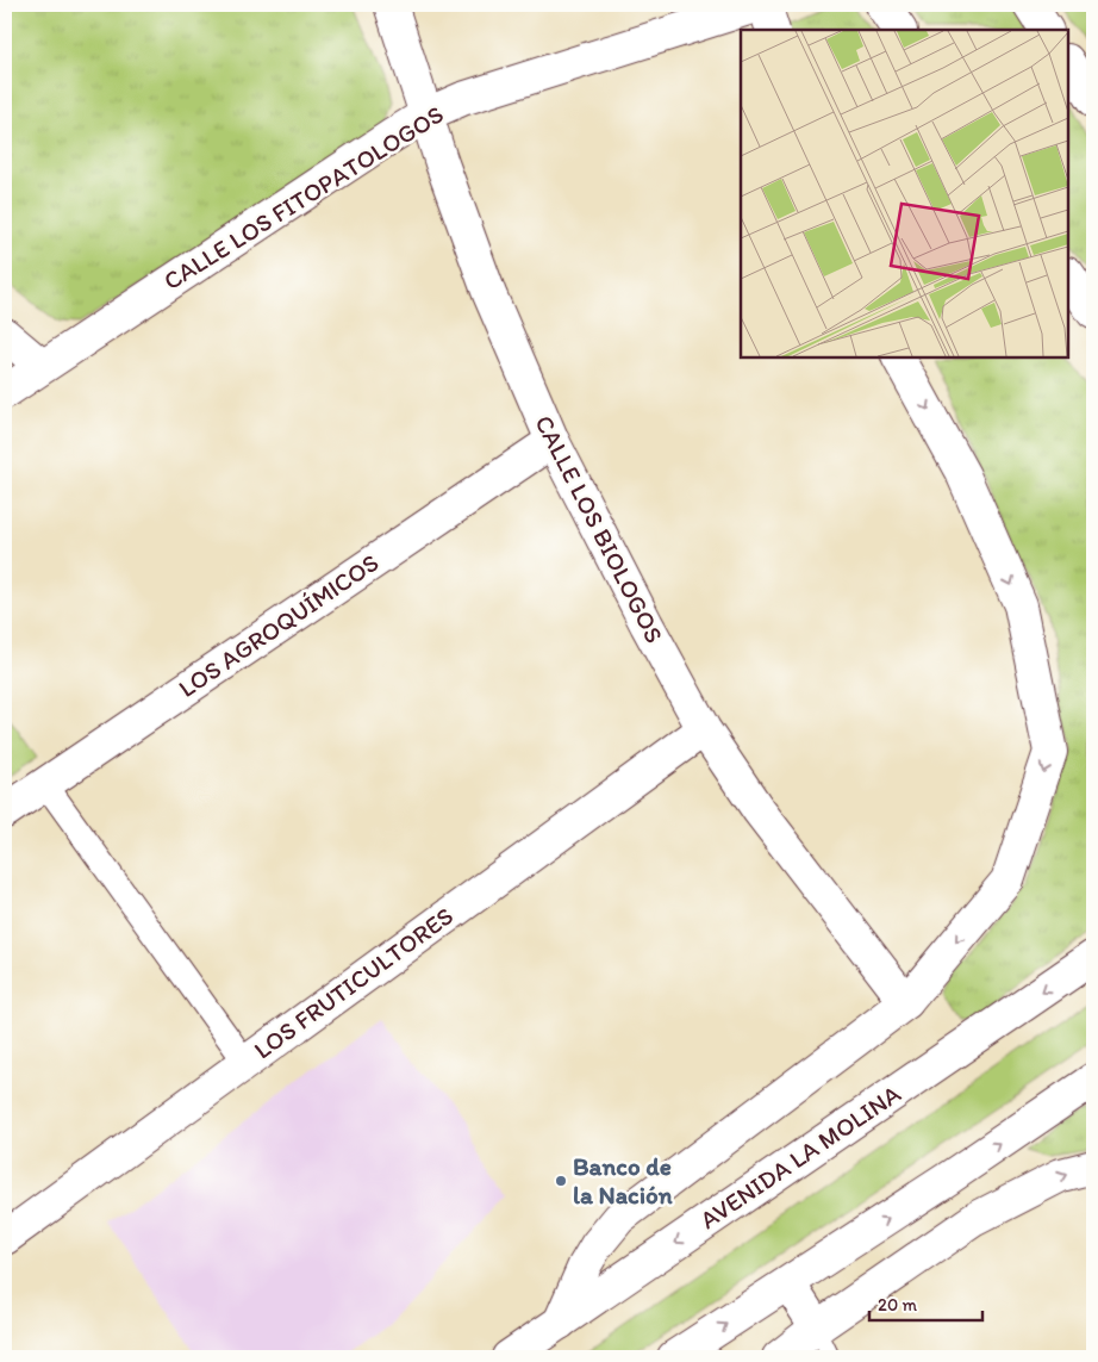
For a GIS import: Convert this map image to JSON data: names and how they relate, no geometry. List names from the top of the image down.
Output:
{
  "streets": {
    "street": [
      "CALLE LOS FITOPATOLOGOS",
      "CALLE LOS BIOLOGOS",
      "LOS AGROQUÍMICOS",
      "LOS FRUTICULTORES",
      "AVENIDA LA MOLINA"
    ]
  },
  "crossings": [
    ["CALLE LOS FITOPATOLOGOS", "CALLE LOS BIOLOGOS"],
    ["CALLE LOS BIOLOGOS", "LOS AGROQUÍMICOS"],
    ["CALLE LOS BIOLOGOS", "LOS FRUTICULTORES"]
  ],
  "places": ["Banco de la Nación"],
  "scale_bar": "20 m"
}
